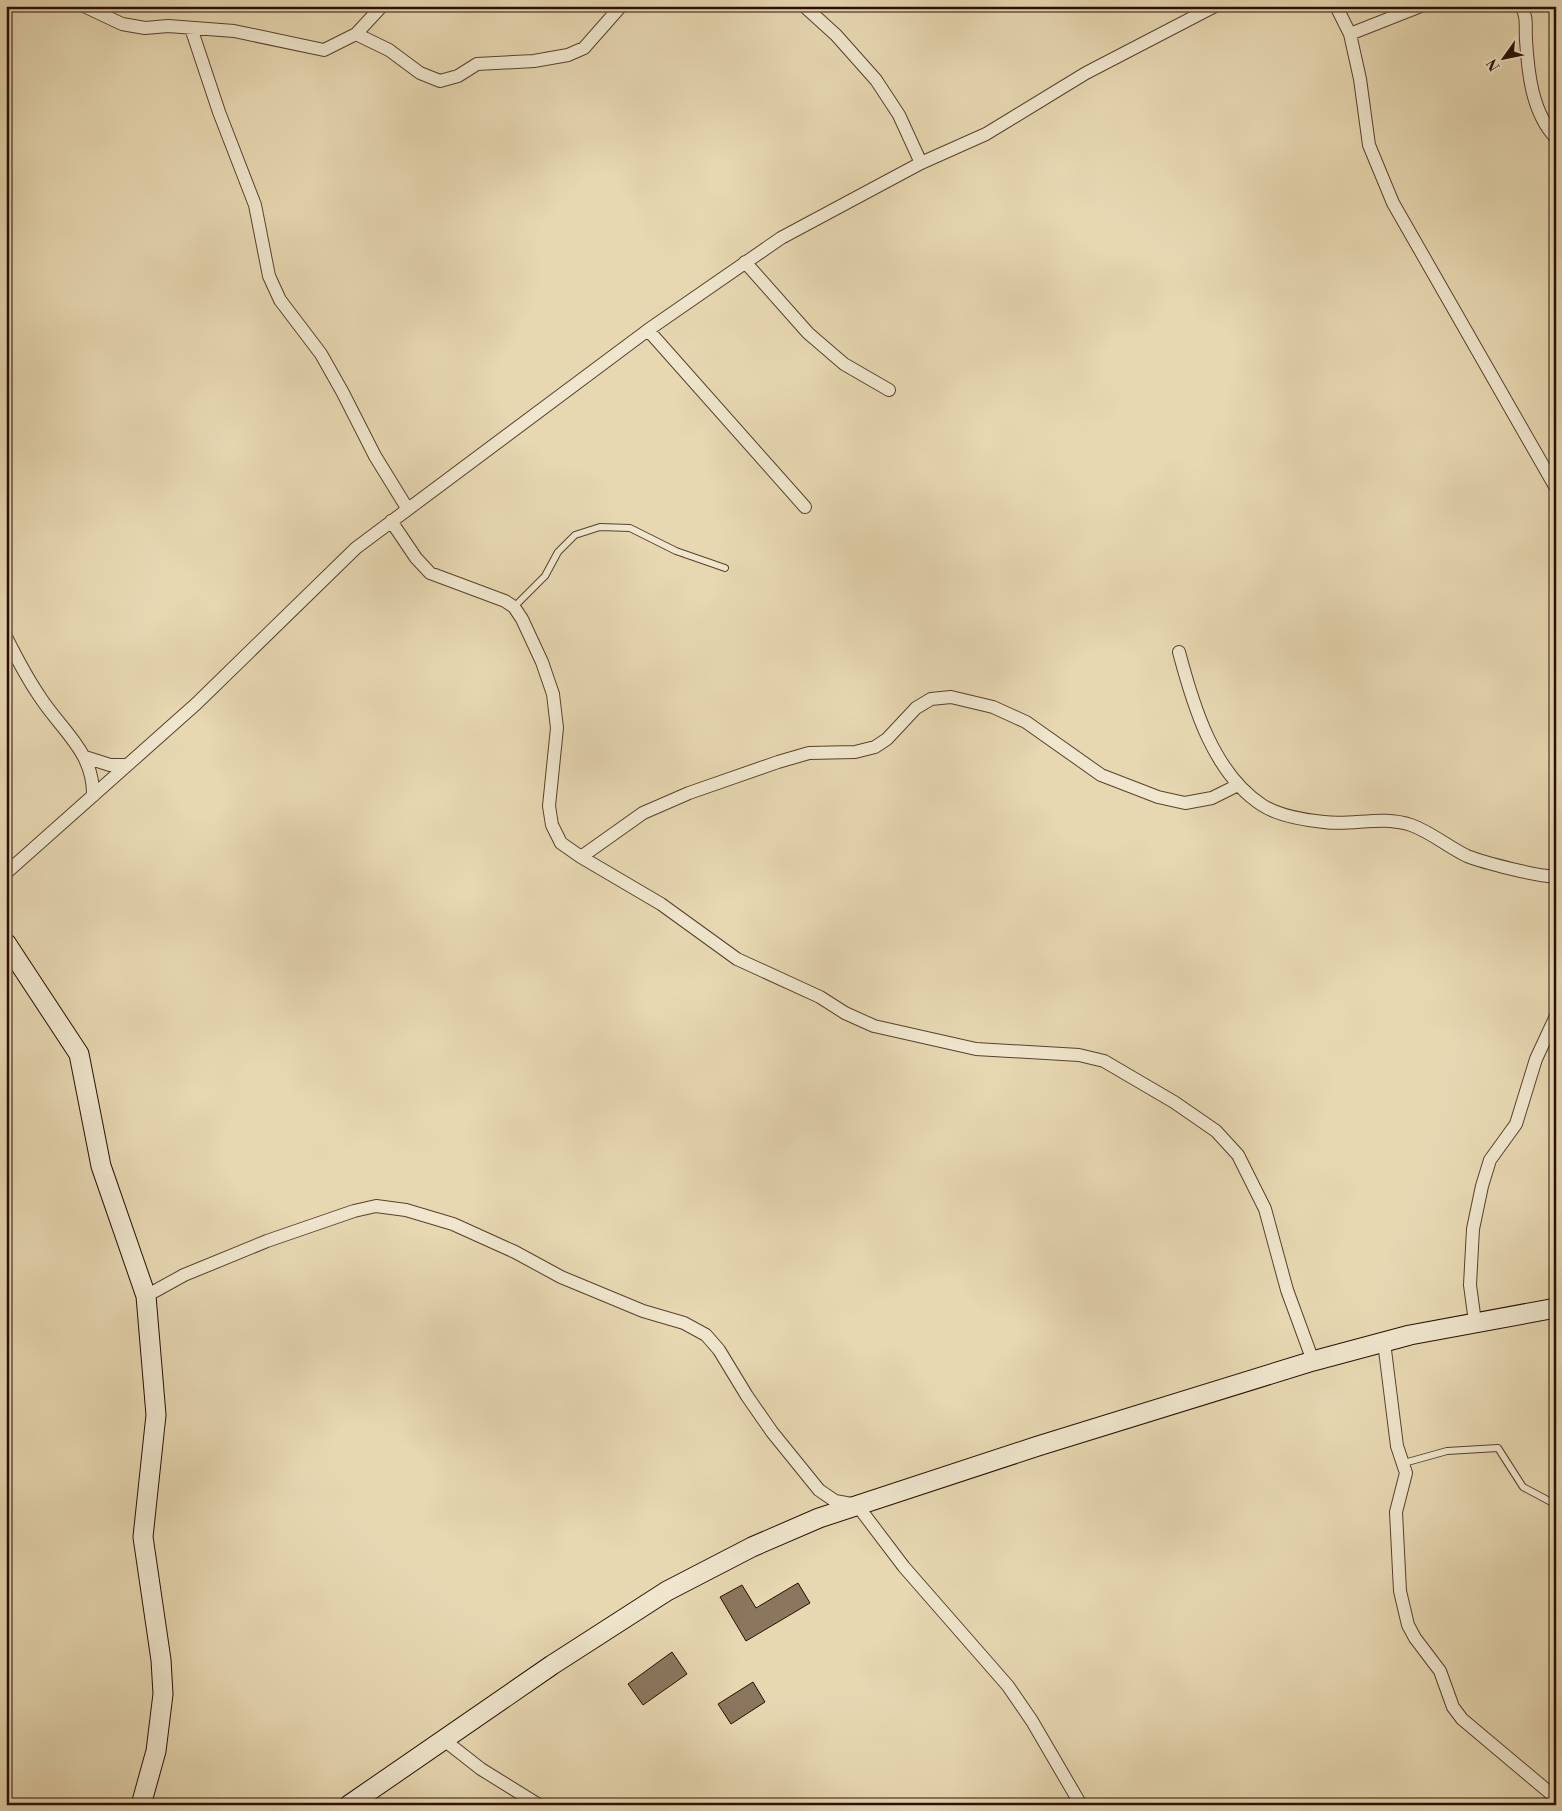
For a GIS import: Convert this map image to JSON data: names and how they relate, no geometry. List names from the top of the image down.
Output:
{
  "north": "bottom left"
}
